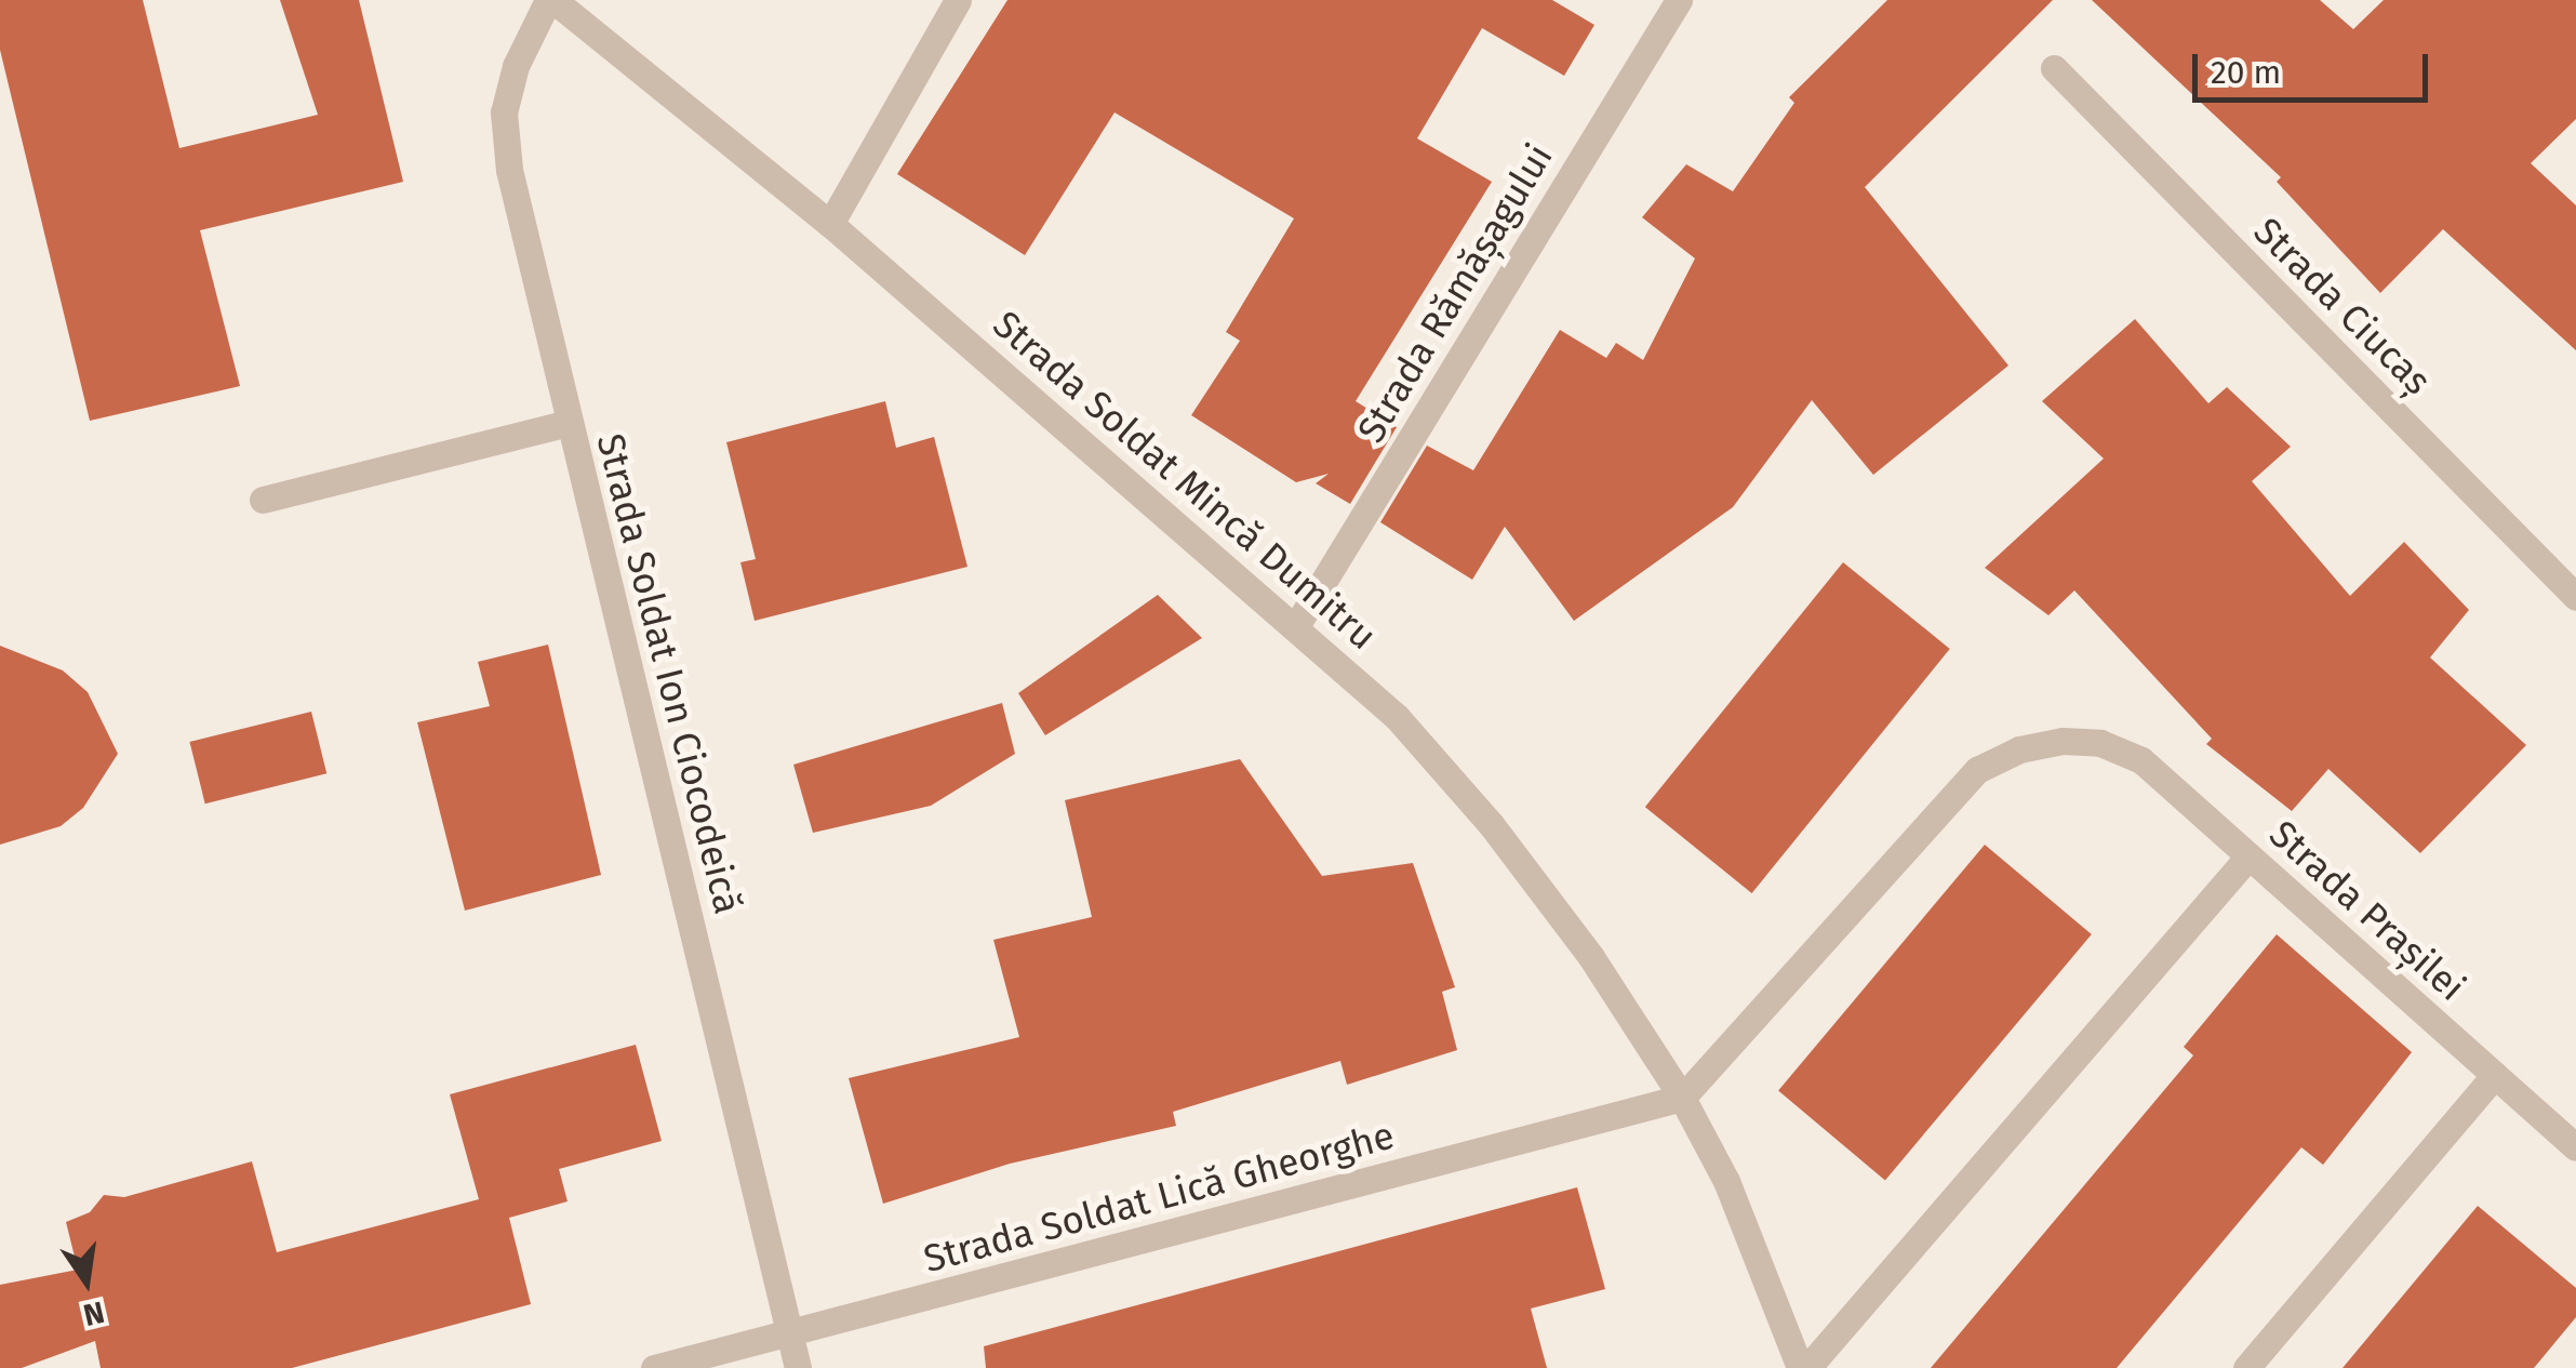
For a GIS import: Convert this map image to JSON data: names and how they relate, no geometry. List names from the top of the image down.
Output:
{
  "streets": {
    "street": [
      "Strada Rămășagului",
      "Strada Ciucaș",
      "Strada Soldat Mincă Dumitru",
      "Strada Soldat Ion Ciocodeică",
      "Strada Prașilei",
      "Strada Soldat Lică Gheorghe"
    ]
  },
  "crossings": [
    ["Strada Rămășagului", "Strada Soldat Mincă Dumitru"],
    ["Strada Soldat Mincă Dumitru", "Strada Soldat Ion Ciocodeică"],
    ["Strada Soldat Mincă Dumitru", "Strada Prașilei"],
    ["Strada Soldat Mincă Dumitru", "Strada Soldat Lică Gheorghe"],
    ["Strada Soldat Ion Ciocodeică", "Strada Soldat Lică Gheorghe"],
    ["Strada Prașilei", "Strada Soldat Lică Gheorghe"]
  ],
  "scale_bar": "20 m",
  "north": "bottom"
}
